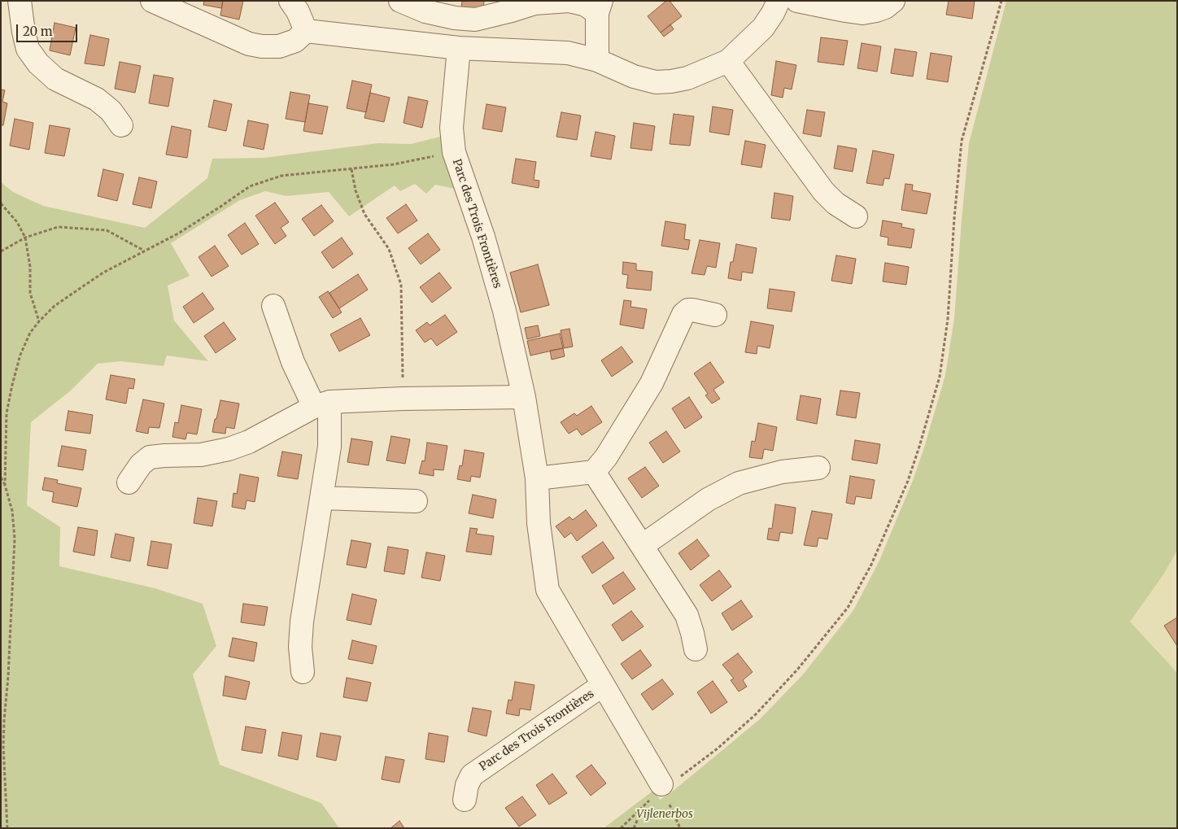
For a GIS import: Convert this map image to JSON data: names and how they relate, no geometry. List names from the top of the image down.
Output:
{
  "streets": {
    "street": ["Parc des Trois Frontières"]
  },
  "parks": ["Vijlenerbos"],
  "scale_bar": "20 m"
}
